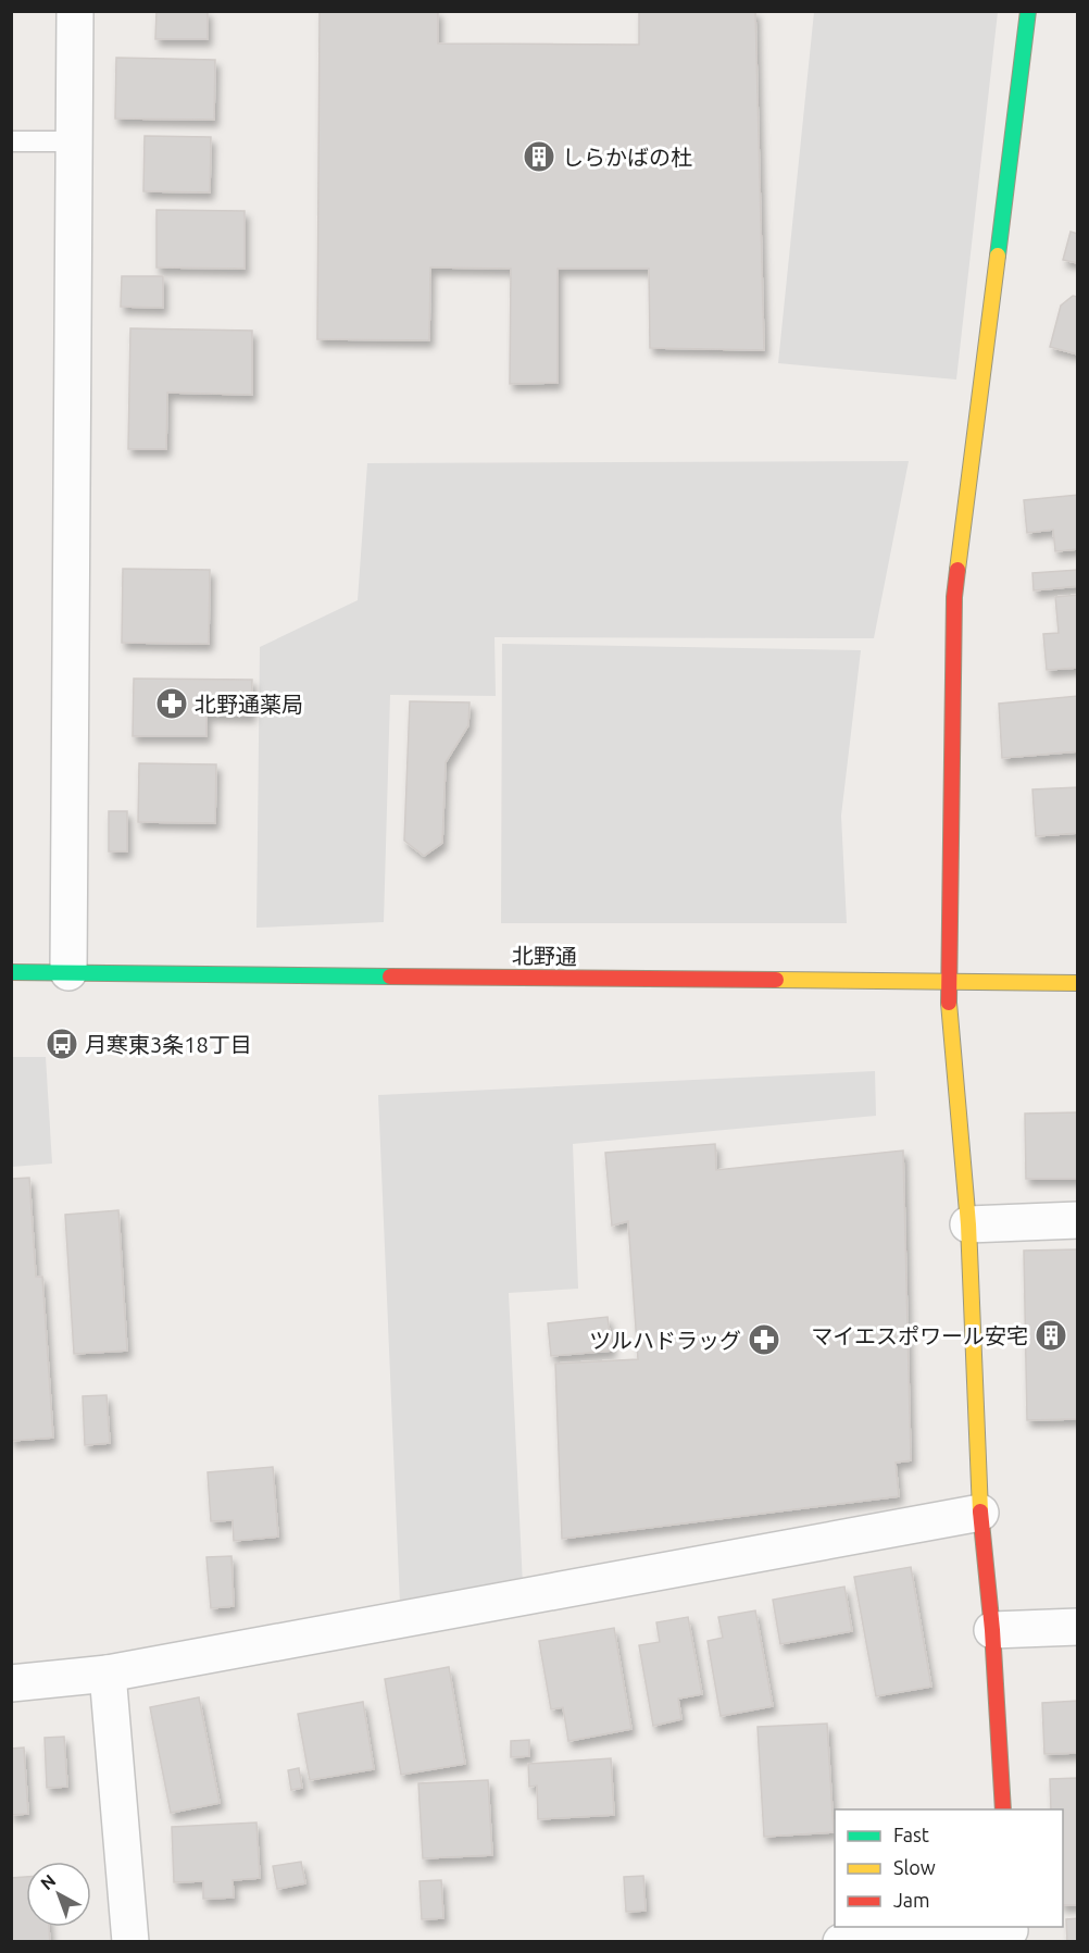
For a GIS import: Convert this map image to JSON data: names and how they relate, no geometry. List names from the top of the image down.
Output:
{
  "streets": {
    "street": ["北野通"]
  },
  "places": {
    "building": ["しらかばの杜", "マイエスポワール安宅"],
    "pharmacy": ["北野通薬局", "ツルハドラッグ"],
    "bus stop": ["月寒東3条18丁目"]
  },
  "legend": ["Fast", "Slow", "Jam"],
  "north": "top left"
}
